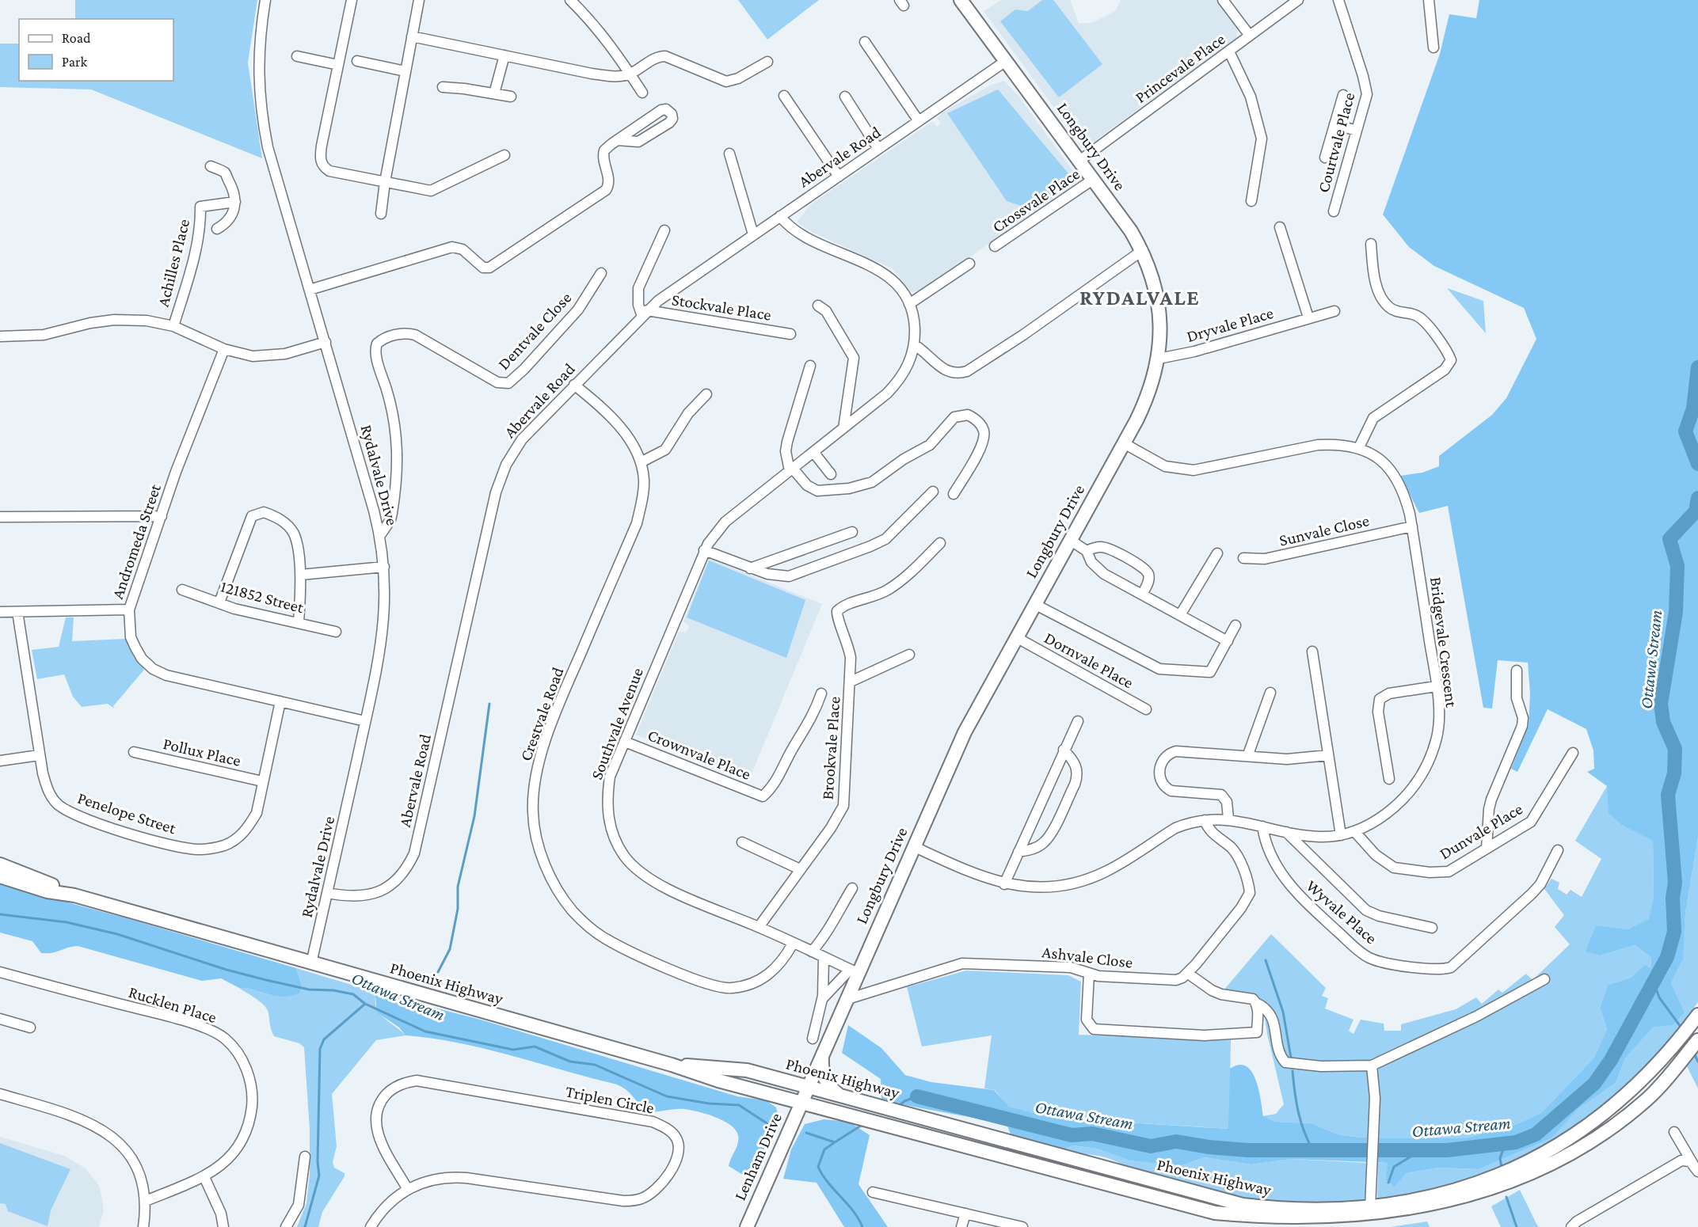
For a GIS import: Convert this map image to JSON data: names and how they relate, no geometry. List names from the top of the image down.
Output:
{
  "streets": {
    "main road": ["Longbury Drive", "Phoenix Highway", "Lenham Drive"],
    "street": [
      "Princevale Place",
      "Courtvale Place",
      "Abervale Road",
      "Crossvale Place",
      "Achilles Place",
      "Stockvale Place",
      "Dryvale Place",
      "Dentvale Close",
      "Rydalvale Drive",
      "Sunvale Close",
      "Andromeda Street",
      "121852 Street",
      "Bridgevale Crescent",
      "Dornvale Place",
      "Crestvale Road",
      "Southvale Avenue",
      "Brookvale Place",
      "Pollux Place",
      "Crownvale Place",
      "Penelope Street",
      "Dunvale Place",
      "Wyvale Place",
      "Ashvale Close",
      "Rucklen Place",
      "Triplen Circle"
    ]
  },
  "crossings": [
    ["Princevale Place", "Longbury Drive"],
    ["Longbury Drive", "Abervale Road"],
    ["Longbury Drive", "Crossvale Place"],
    ["Longbury Drive", "Dryvale Place"],
    ["Longbury Drive", "Bridgevale Crescent"],
    ["Longbury Drive", "Dornvale Place"],
    ["Longbury Drive", "Southvale Avenue"],
    ["Longbury Drive", "Ashvale Close"],
    ["Longbury Drive", "Phoenix Highway"],
    ["Longbury Drive", "Lenham Drive"],
    ["Abervale Road", "Stockvale Place"],
    ["Abervale Road", "Rydalvale Drive"],
    ["Abervale Road", "Crestvale Road"],
    ["Abervale Road", "Southvale Avenue"],
    ["Dentvale Close", "Rydalvale Drive"],
    ["Rydalvale Drive", "Andromeda Street"],
    ["Rydalvale Drive", "Phoenix Highway"],
    ["Sunvale Close", "Bridgevale Crescent"],
    ["Andromeda Street", "Penelope Street"],
    ["Bridgevale Crescent", "Dunvale Place"],
    ["Bridgevale Crescent", "Wyvale Place"],
    ["Crestvale Road", "Southvale Avenue"],
    ["Southvale Avenue", "Brookvale Place"],
    ["Southvale Avenue", "Crownvale Place"],
    ["Pollux Place", "Penelope Street"],
    ["Phoenix Highway", "Lenham Drive"]
  ],
  "districts": ["RYDALVALE"],
  "water": ["Ottawa Stream"],
  "legend": ["Road", "Park"]
}
